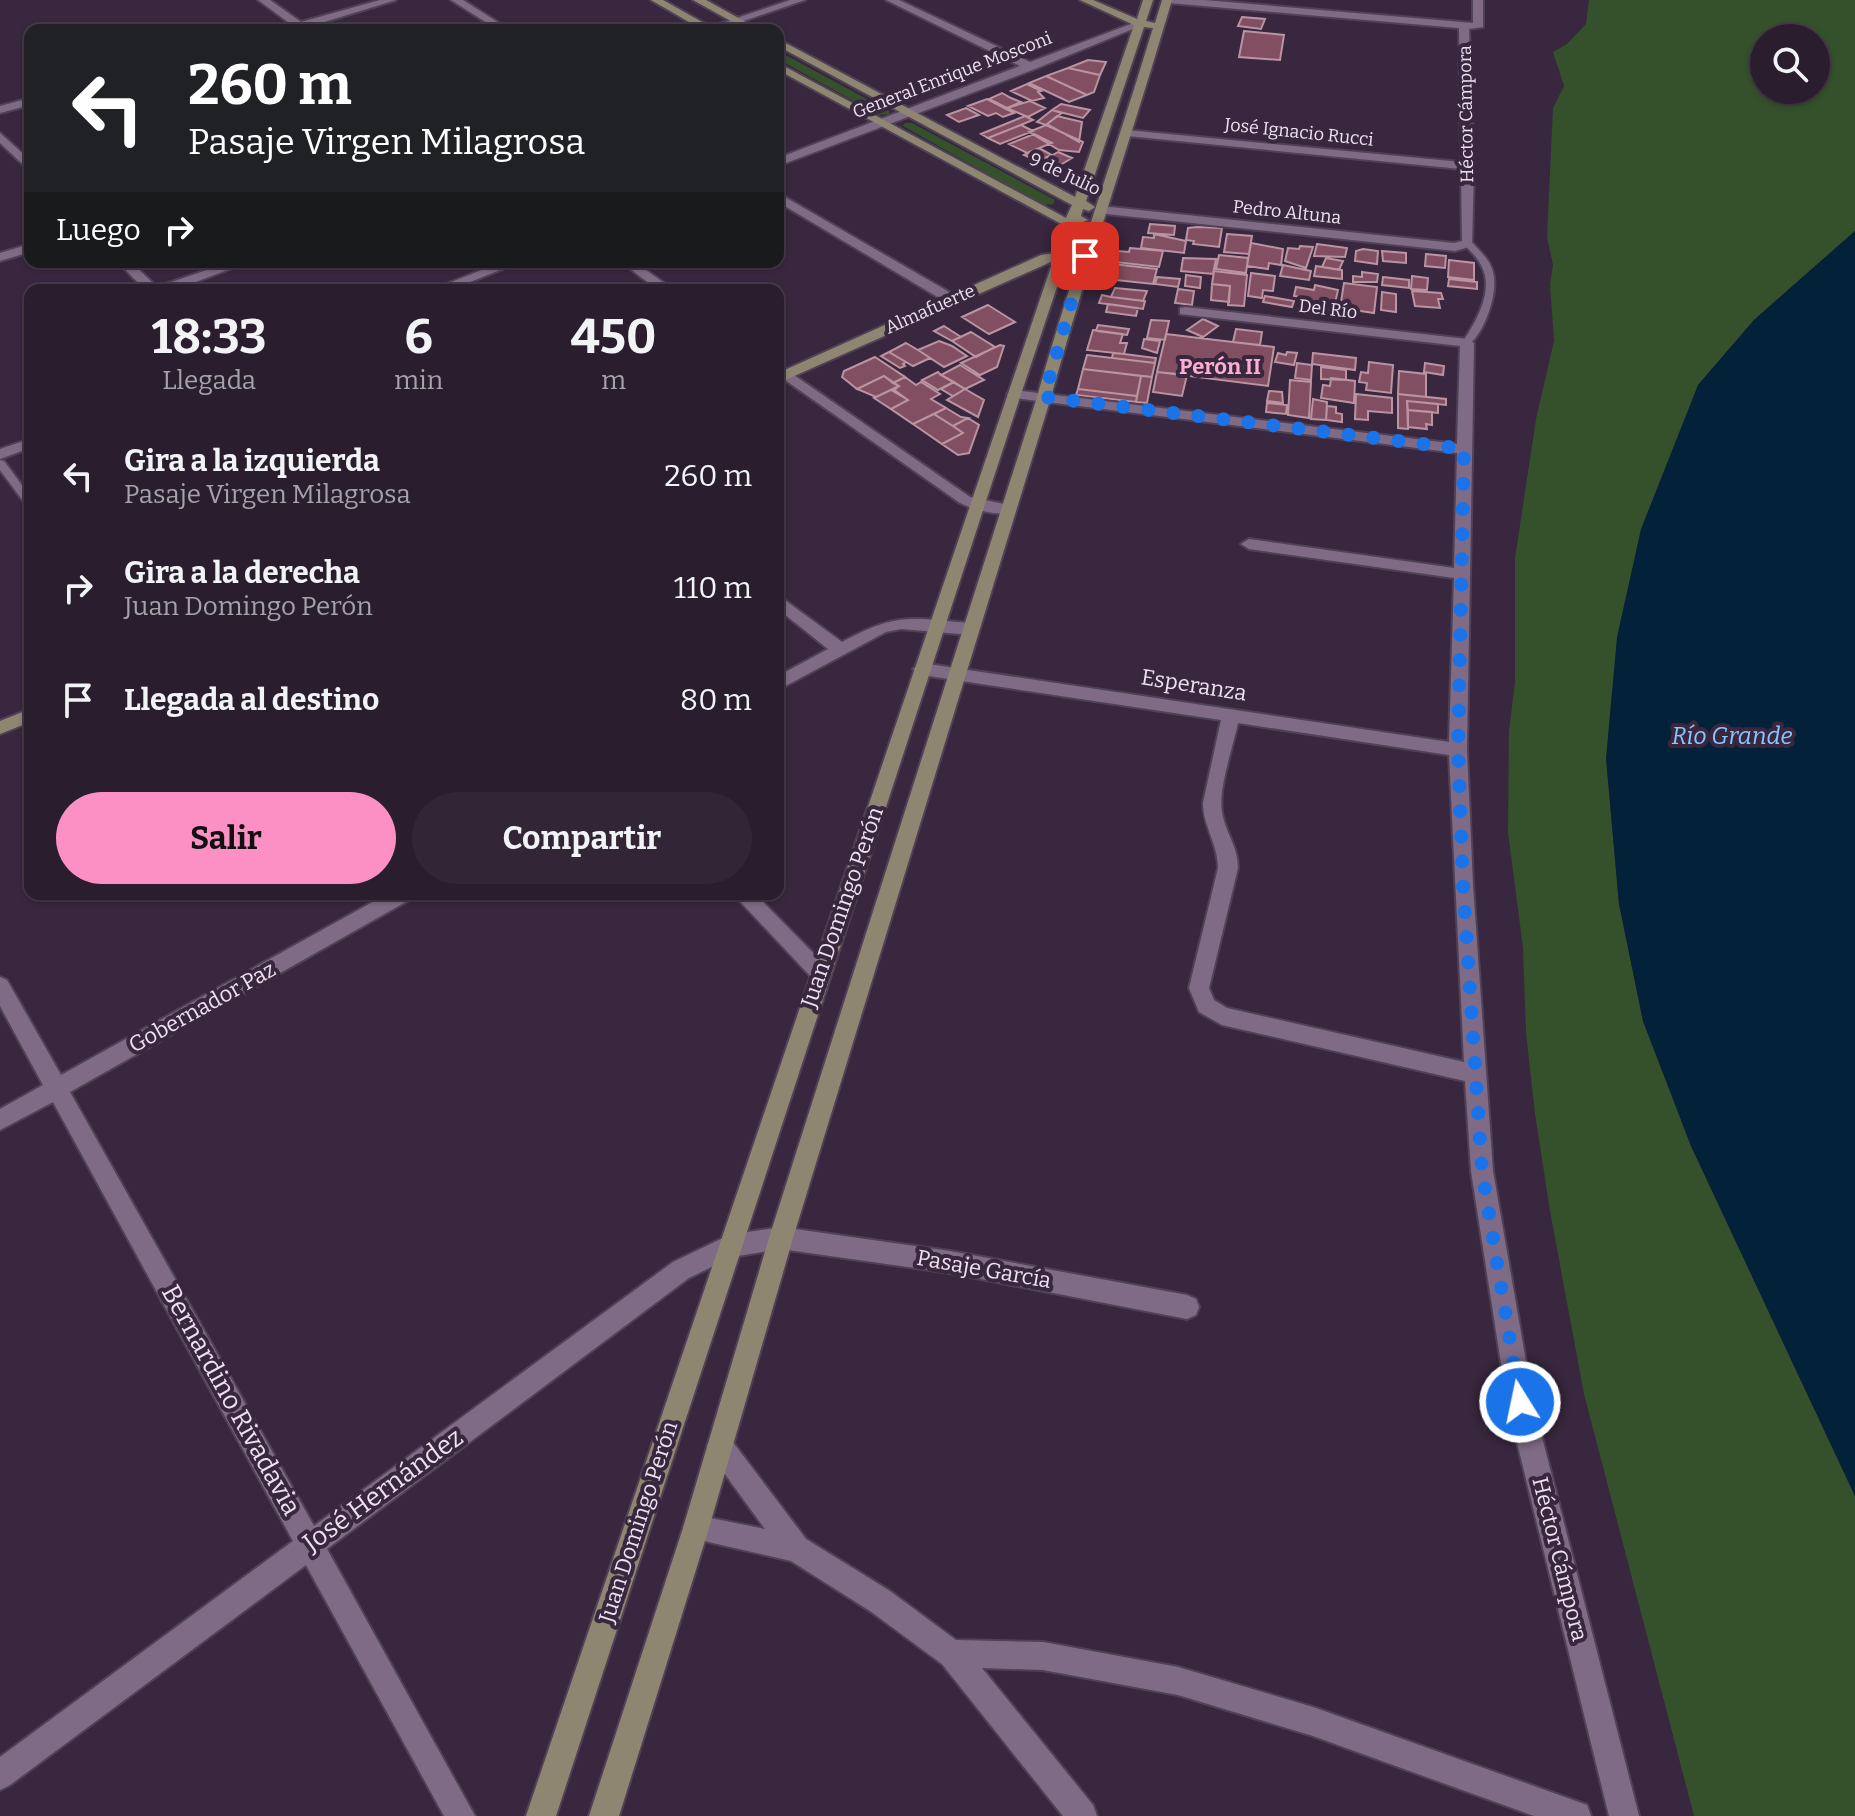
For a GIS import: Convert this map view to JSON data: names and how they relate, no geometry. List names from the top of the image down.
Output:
{
  "streets": {
    "main road": ["9 de Julio", "Almafuerte", "Juan Domingo Perón"],
    "street": [
      "General Enrique Mosconi",
      "Héctor Cámpora",
      "José Ignacio Rucci",
      "Pedro Altuna",
      "Del Río",
      "Esperanza",
      "Gobernador Paz",
      "Pasaje García",
      "Bernardino Rivadavia",
      "José Hernández"
    ]
  },
  "crossings": [
    ["General Enrique Mosconi", "9 de Julio"],
    ["General Enrique Mosconi", "Juan Domingo Perón"],
    ["Héctor Cámpora", "José Ignacio Rucci"],
    ["Héctor Cámpora", "Pedro Altuna"],
    ["Héctor Cámpora", "Del Río"],
    ["Héctor Cámpora", "Esperanza"],
    ["José Ignacio Rucci", "Juan Domingo Perón"],
    ["9 de Julio", "Pedro Altuna"],
    ["9 de Julio", "Juan Domingo Perón"],
    ["Pedro Altuna", "Juan Domingo Perón"],
    ["Almafuerte", "Juan Domingo Perón"],
    ["Esperanza", "Juan Domingo Perón"],
    ["Juan Domingo Perón", "Pasaje García"],
    ["Juan Domingo Perón", "José Hernández"],
    ["Gobernador Paz", "Bernardino Rivadavia"],
    ["Pasaje García", "José Hernández"],
    ["Bernardino Rivadavia", "José Hernández"]
  ],
  "districts": ["Perón II"],
  "water": ["Río Grande"],
  "page": {
    "turn": ["260 m", "Pasaje Virgen Milagrosa"],
    "then": "Luego",
    "eta": [
      "18:33",
      "Llegada",
      "6",
      "min",
      "450",
      "m"
    ],
    "list": [
      {
        "name": "Gira a la izquierda",
        "note": "Pasaje Virgen Milagrosa",
        "value": "260 m"
      },
      {
        "name": "Gira a la derecha",
        "note": "Juan Domingo Perón",
        "value": "110 m"
      },
      {
        "name": "Llegada al destino",
        "value": "80 m"
      }
    ],
    "buttons": ["Salir", "Compartir"]
  }
}
